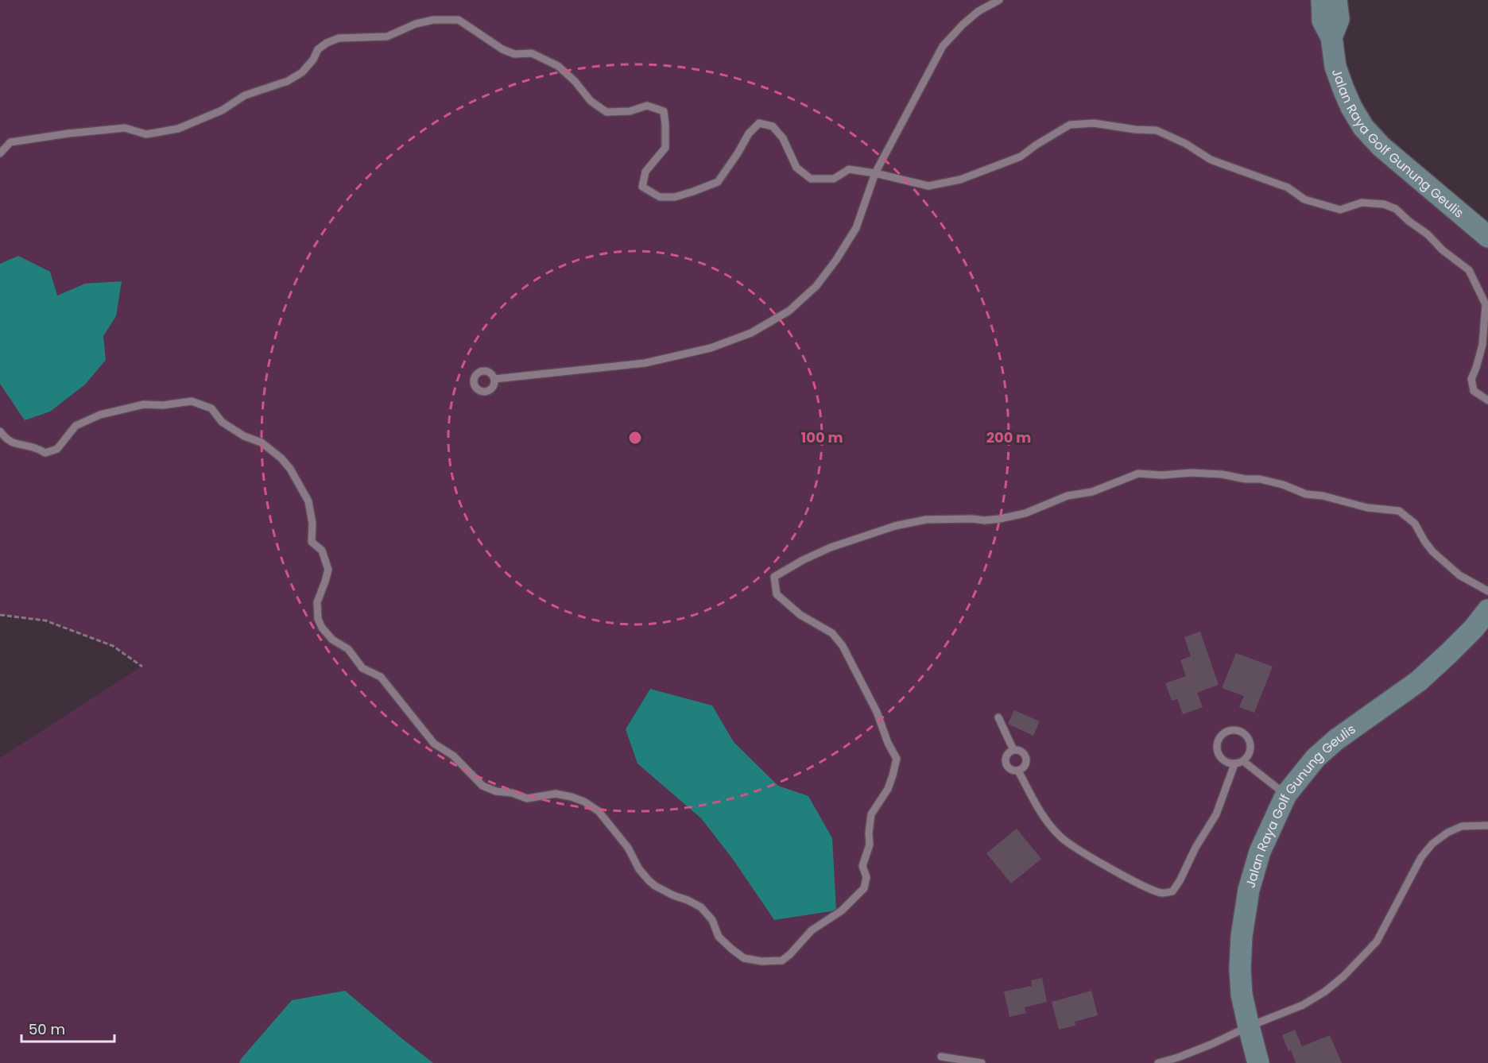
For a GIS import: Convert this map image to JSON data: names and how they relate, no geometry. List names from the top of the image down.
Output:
{
  "streets": {
    "main road": ["Jalan Raya Golf Gunung Geulis"]
  },
  "scale_bar": "50 m",
  "rings": ["100 m", "200 m"]
}
